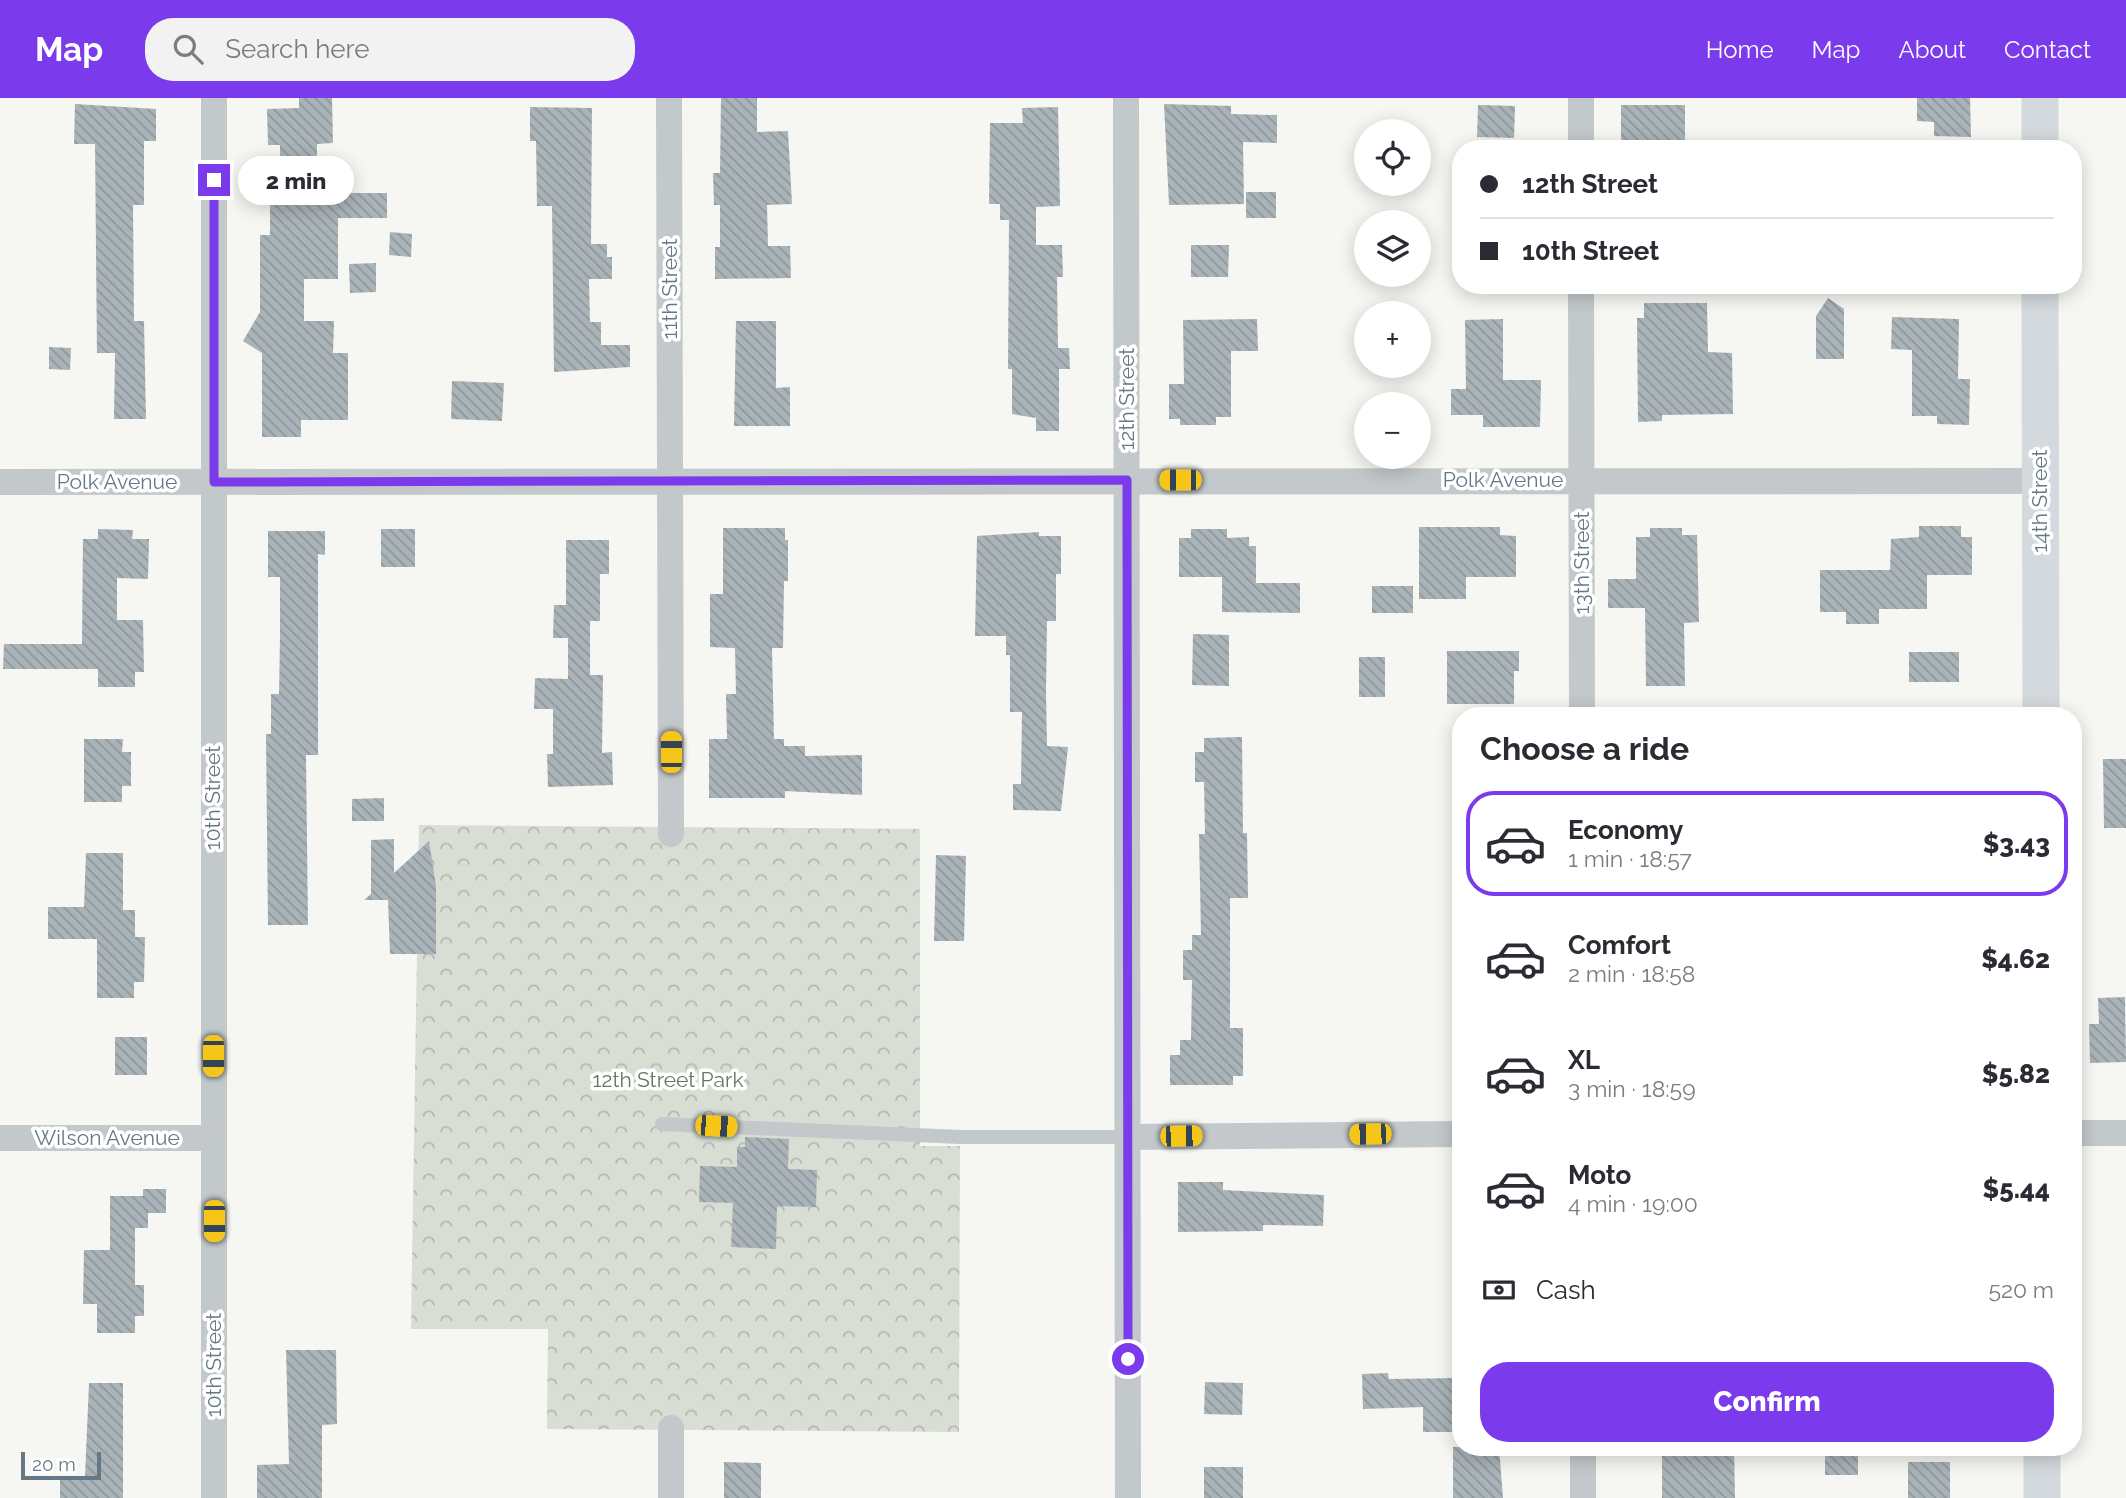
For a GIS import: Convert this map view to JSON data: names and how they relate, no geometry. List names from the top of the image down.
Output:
{
  "streets": {
    "street": [
      "11th Street",
      "12th Street",
      "Polk Avenue",
      "14th Street",
      "13th Street",
      "10th Street",
      "Wilson Avenue"
    ]
  },
  "crossings": [
    ["11th Street", "Polk Avenue"],
    ["12th Street", "Polk Avenue"],
    ["Polk Avenue", "14th Street"],
    ["Polk Avenue", "13th Street"],
    ["Polk Avenue", "10th Street"],
    ["10th Street", "Wilson Avenue"]
  ],
  "parks": ["12th Street Park"],
  "scale_bar": "20 m",
  "page": {
    "header": "Map",
    "search": "Search here",
    "nav": [
      "Home",
      "Map",
      "About",
      "Contact"
    ],
    "map_buttons": ["+", "−"],
    "banner": ["12th Street", "10th Street"],
    "bubble": "2 min",
    "heading": "Choose a ride",
    "list": [
      {
        "name": "Economy",
        "note": "1 min · 18:57",
        "value": "$3.43"
      },
      {
        "name": "Comfort",
        "note": "2 min · 18:58",
        "value": "$4.62"
      },
      {
        "name": "XL",
        "note": "3 min · 18:59",
        "value": "$5.82"
      },
      {
        "name": "Moto",
        "note": "4 min · 19:00",
        "value": "$5.44"
      }
    ],
    "pay": ["Cash", "520 m"],
    "buttons": "Confirm",
    "scale": "20 m"
  }
}
